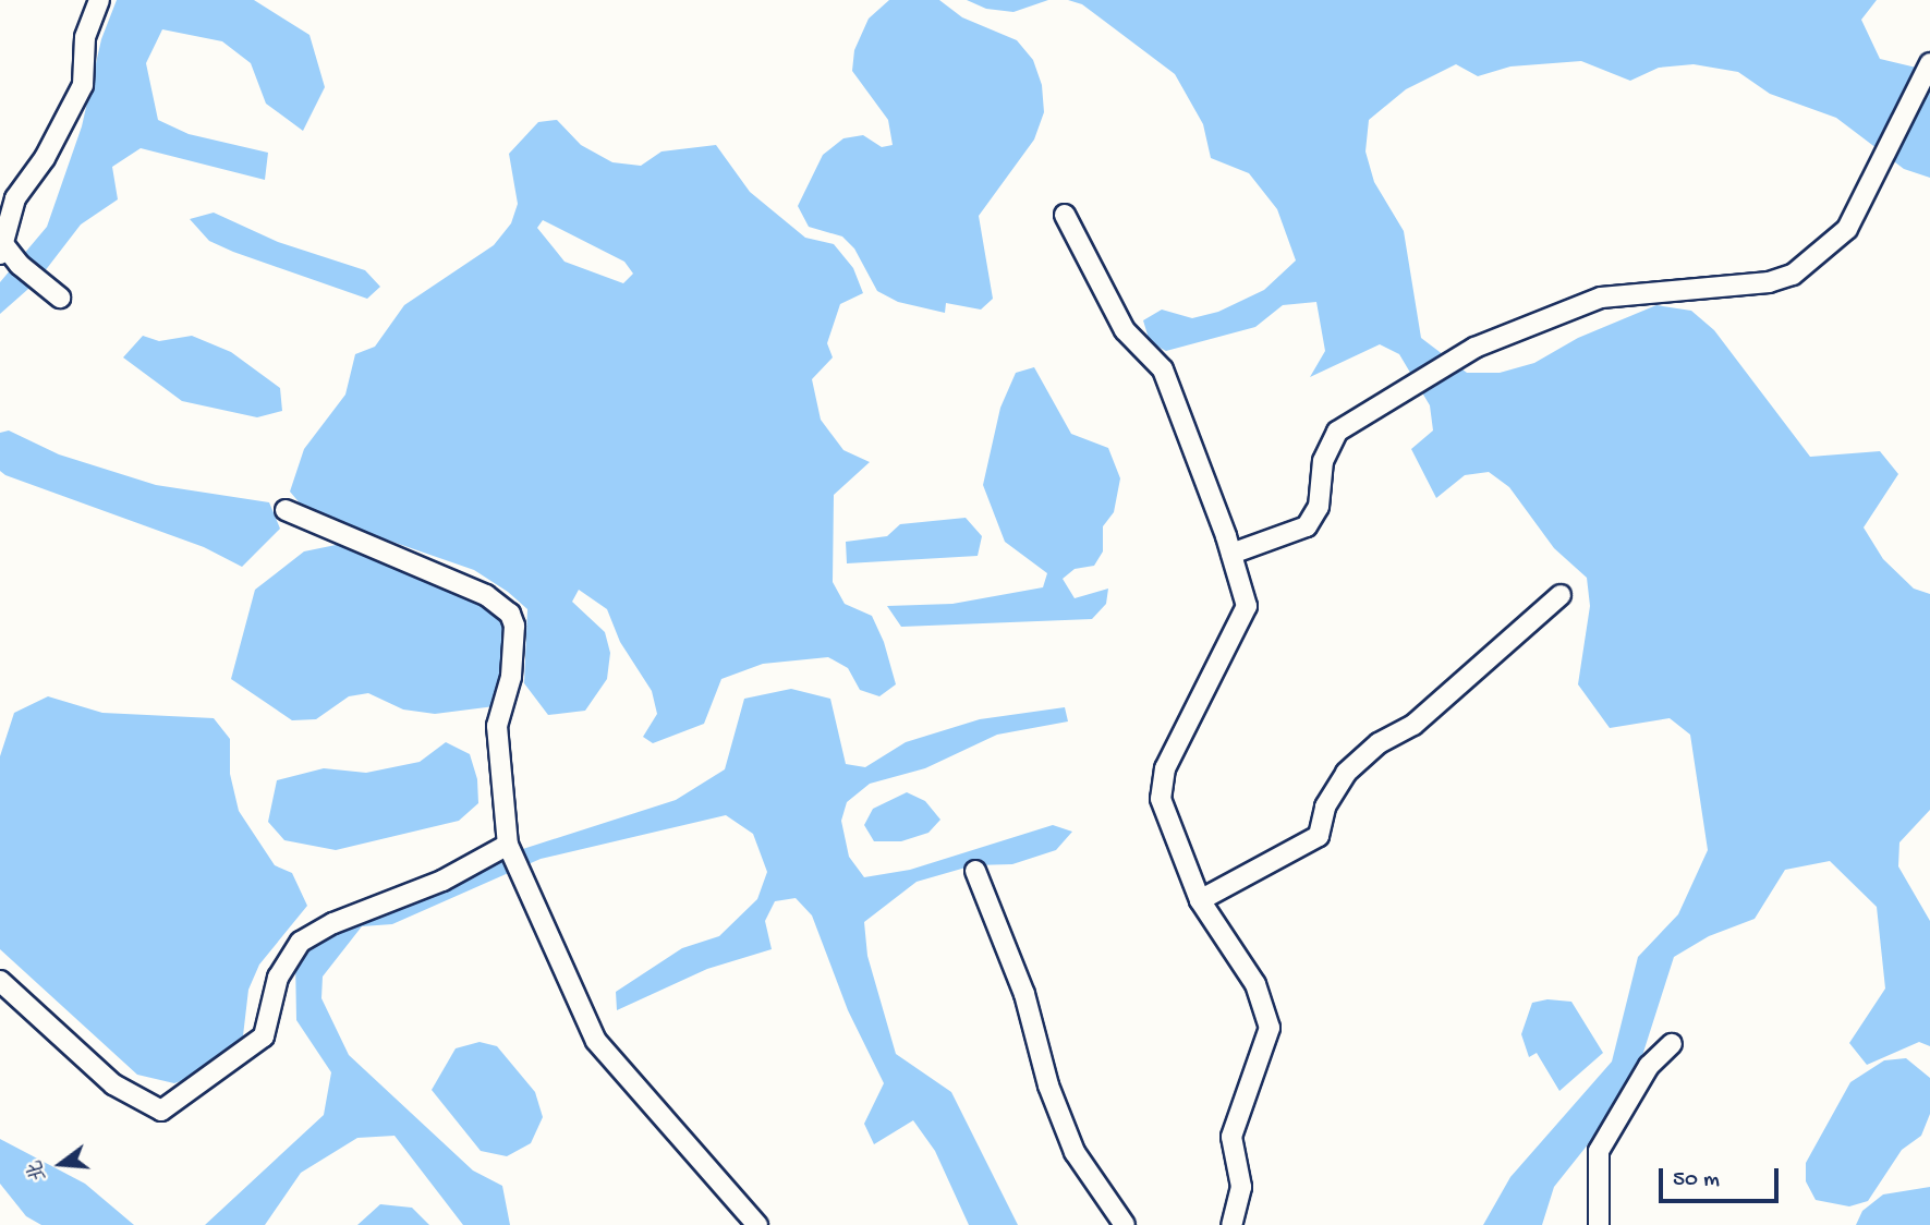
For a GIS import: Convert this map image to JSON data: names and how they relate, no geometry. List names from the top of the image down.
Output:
{
  "scale_bar": "50 m",
  "north": "left"
}
